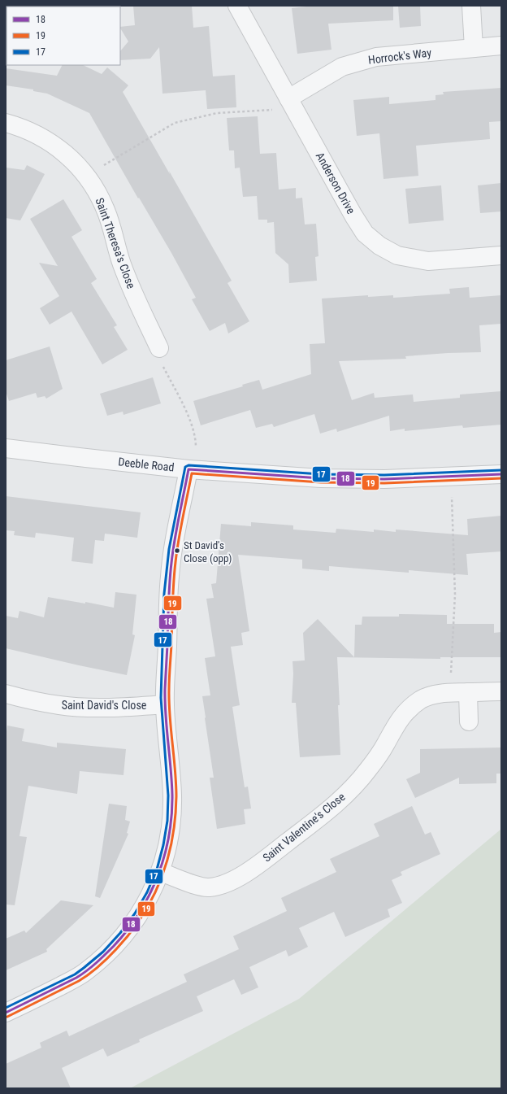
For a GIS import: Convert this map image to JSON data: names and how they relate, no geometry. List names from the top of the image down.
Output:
{
  "streets": {
    "street": [
      "Horrock's Way",
      "Anderson Drive",
      "Saint Theresa's Close",
      "Deeble Road",
      "Saint David's Close",
      "Saint Valentine's Close"
    ]
  },
  "crossings": [
    ["Horrock's Way", "Anderson Drive"]
  ],
  "places": ["St David's Close (opp)"],
  "lines": ["transit line 17", "transit line 18", "transit line 19"],
  "legend": ["18", "19", "17"]
}
